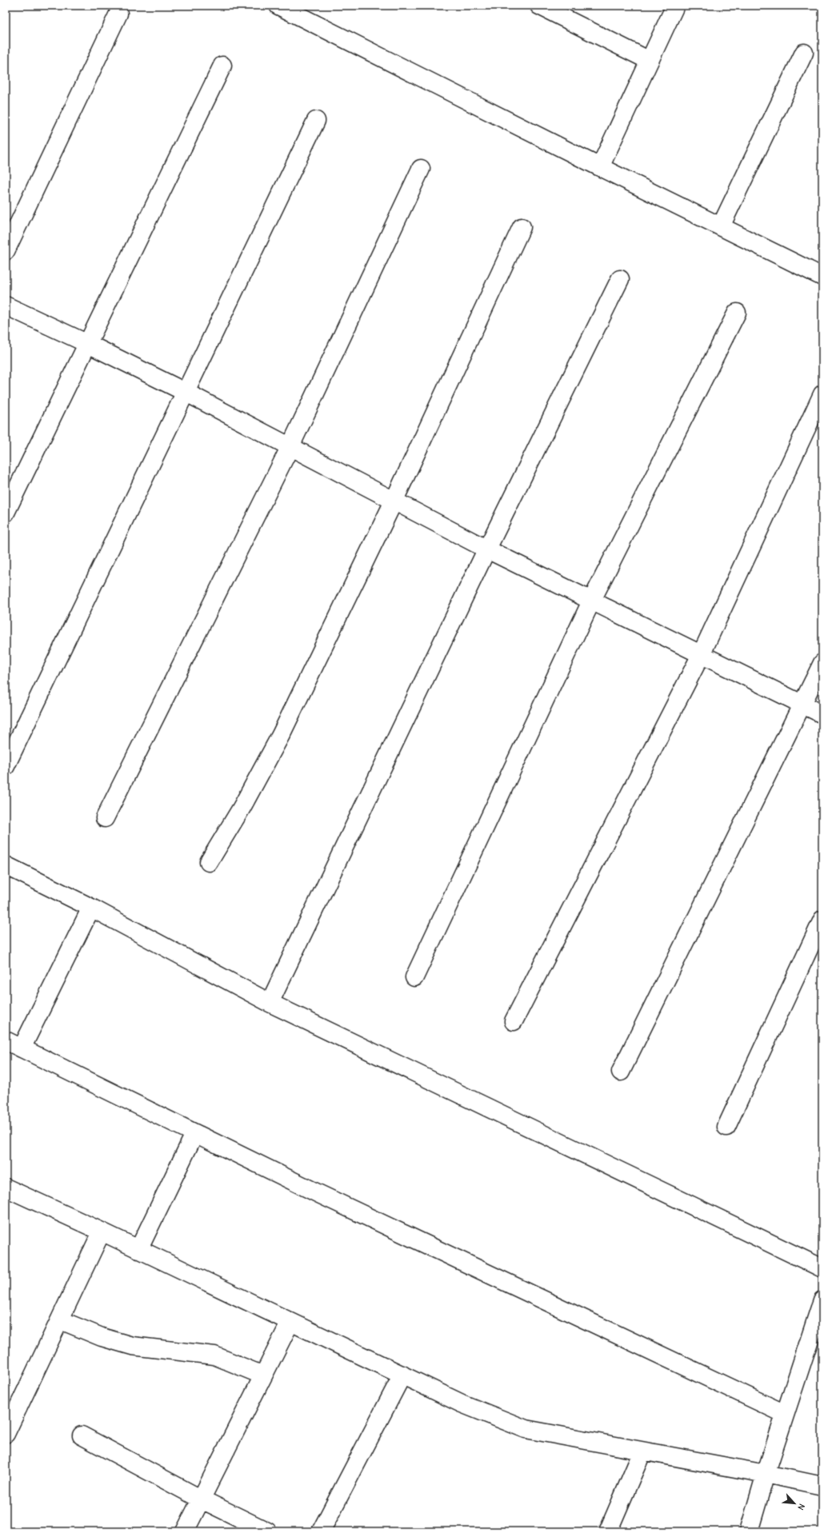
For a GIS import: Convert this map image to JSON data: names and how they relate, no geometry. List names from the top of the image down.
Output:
{
  "north": "bottom right"
}
